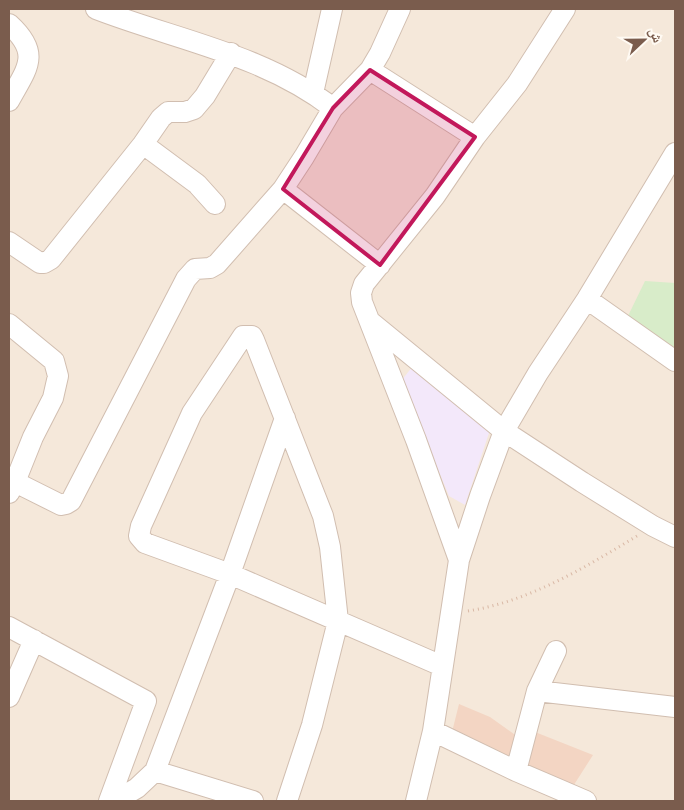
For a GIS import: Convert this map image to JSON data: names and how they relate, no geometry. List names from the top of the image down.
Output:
{
  "north": "right"
}
